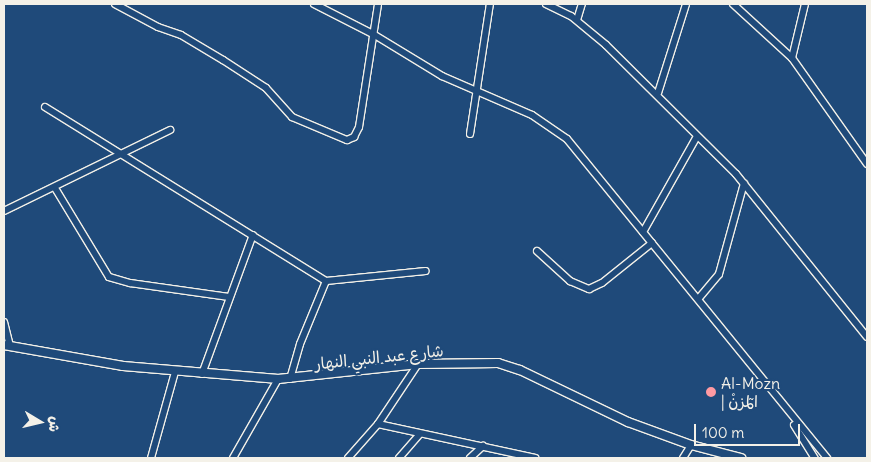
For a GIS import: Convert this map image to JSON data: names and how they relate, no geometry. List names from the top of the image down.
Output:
{
  "streets": {
    "street": ["شارع عبد النبي النهار"]
  },
  "places": ["Al-Mozn | المٓزنْ"],
  "scale_bar": "100 m",
  "north": "right"
}
